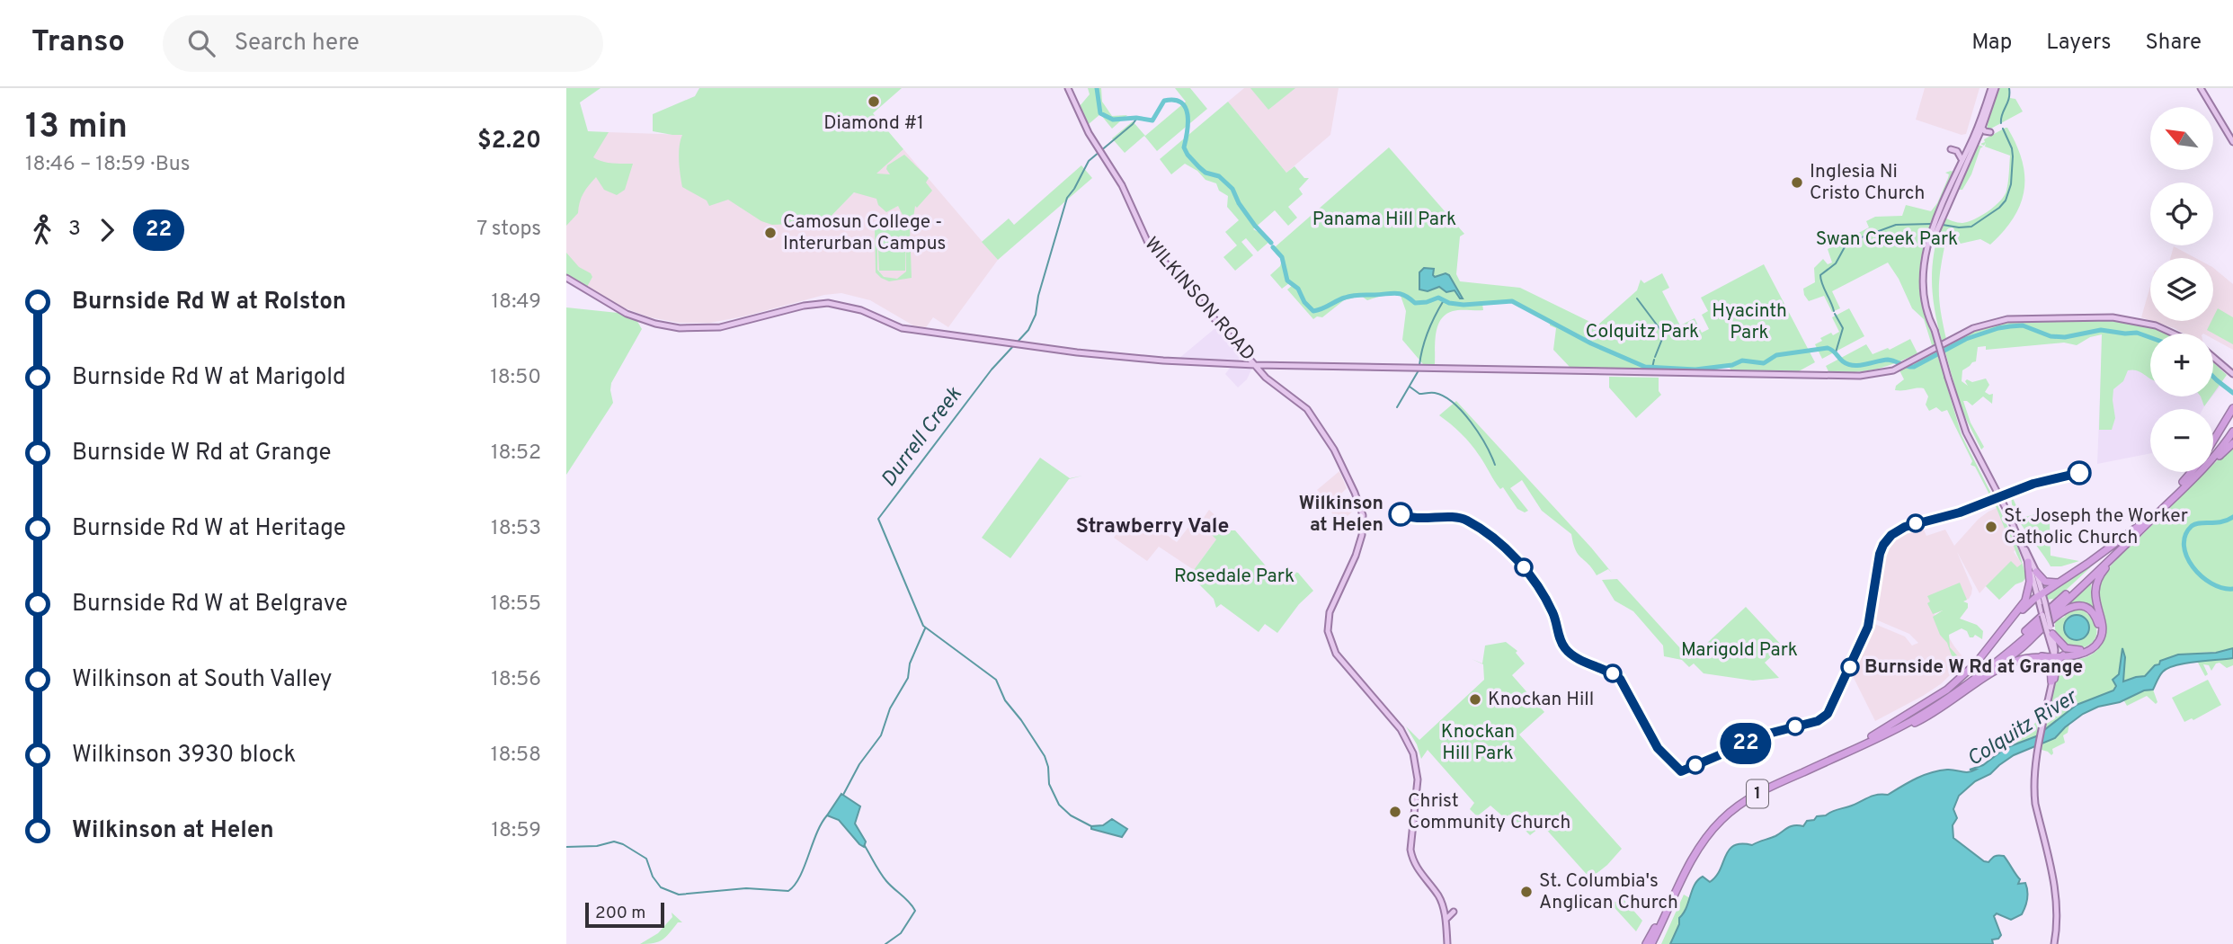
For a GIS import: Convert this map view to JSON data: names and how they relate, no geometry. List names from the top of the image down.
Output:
{
  "streets": {
    "highway": ["1"],
    "main road": ["WILKINSON ROAD"]
  },
  "districts": ["Strawberry Vale"],
  "water": ["Durrell Creek", "Colquitz River"],
  "parks": [
    "Panama Hill Park",
    "Swan Creek Park",
    "Hyacinth Park",
    "Colquitz Park",
    "Rosedale Park",
    "Marigold Park",
    "Knockan Hill Park"
  ],
  "places": [
    "Diamond #1",
    "Inglesia Ni Cristo Church",
    "Camosun College - Interurban Campus",
    "Wilkinson at Helen",
    "St. Joseph the Worker Catholic Church",
    "Burnside W Rd at Grange",
    "Knockan Hill",
    "Christ Community Church",
    "St. Columbia's Anglican Church"
  ],
  "lines": ["bus line 22"],
  "scale_bar": "200 m",
  "north": "top left",
  "page": {
    "header": "Transo",
    "search": "Search here",
    "nav": ["Map", "Layers", "Share"],
    "heading": ["13 min", "18:46 – 18:59 · Bus", "$2.20"],
    "on_map": "22",
    "map_buttons": ["+", "−"],
    "legs": ["3", "22", "7 stops"],
    "list": [
      {
        "name": "Burnside Rd W at Rolston",
        "value": "18:49"
      },
      {
        "name": "Burnside Rd W at Marigold",
        "value": "18:50"
      },
      {
        "name": "Burnside W Rd at Grange",
        "value": "18:52"
      },
      {
        "name": "Burnside Rd W at Heritage",
        "value": "18:53"
      },
      {
        "name": "Burnside Rd W at Belgrave",
        "value": "18:55"
      },
      {
        "name": "Wilkinson at South Valley",
        "value": "18:56"
      },
      {
        "name": "Wilkinson 3930 block",
        "value": "18:58"
      },
      {
        "name": "Wilkinson at Helen",
        "value": "18:59"
      }
    ],
    "scale": "200 m"
  }
}
